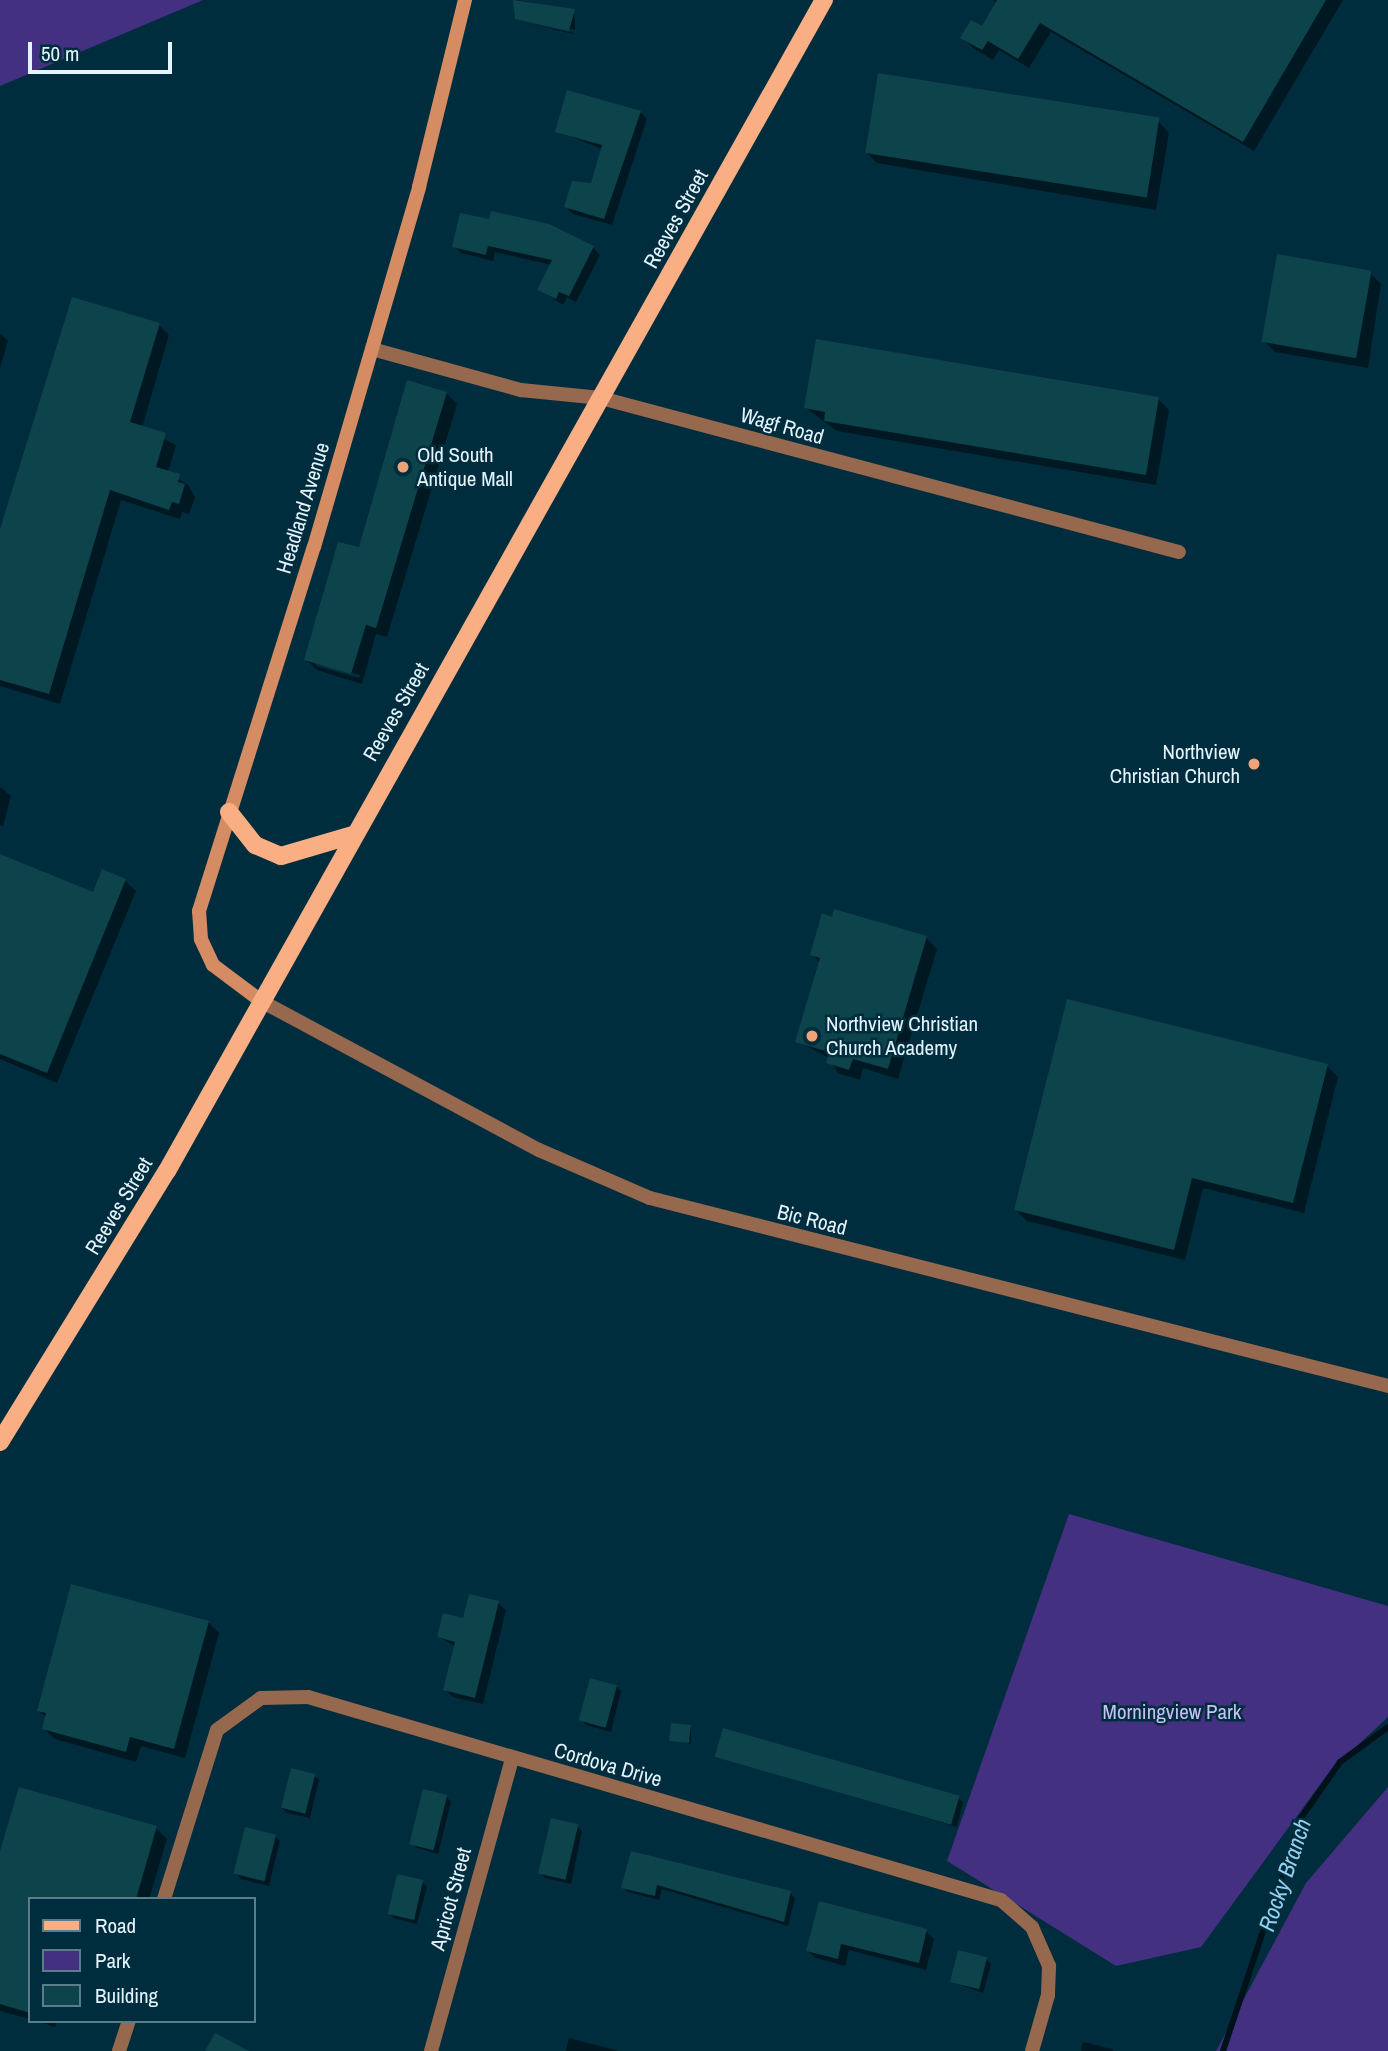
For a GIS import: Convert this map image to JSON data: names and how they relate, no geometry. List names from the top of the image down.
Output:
{
  "streets": {
    "main road": ["Reeves Street", "Headland Avenue"],
    "street": [
      "Wagf Road",
      "Bic Road",
      "Cordova Drive",
      "Apricot Street"
    ]
  },
  "crossings": [
    ["Reeves Street", "Wagf Road"],
    ["Reeves Street", "Headland Avenue"],
    ["Reeves Street", "Bic Road"],
    ["Wagf Road", "Headland Avenue"],
    ["Headland Avenue", "Bic Road"],
    ["Cordova Drive", "Apricot Street"]
  ],
  "water": ["Rocky Branch"],
  "parks": ["Morningview Park"],
  "places": ["Old South Antique Mall", "Northview Christian Church", "Northview Christian Church Academy"],
  "legend": ["Road", "Park", "Building"],
  "scale_bar": "50 m"
}
